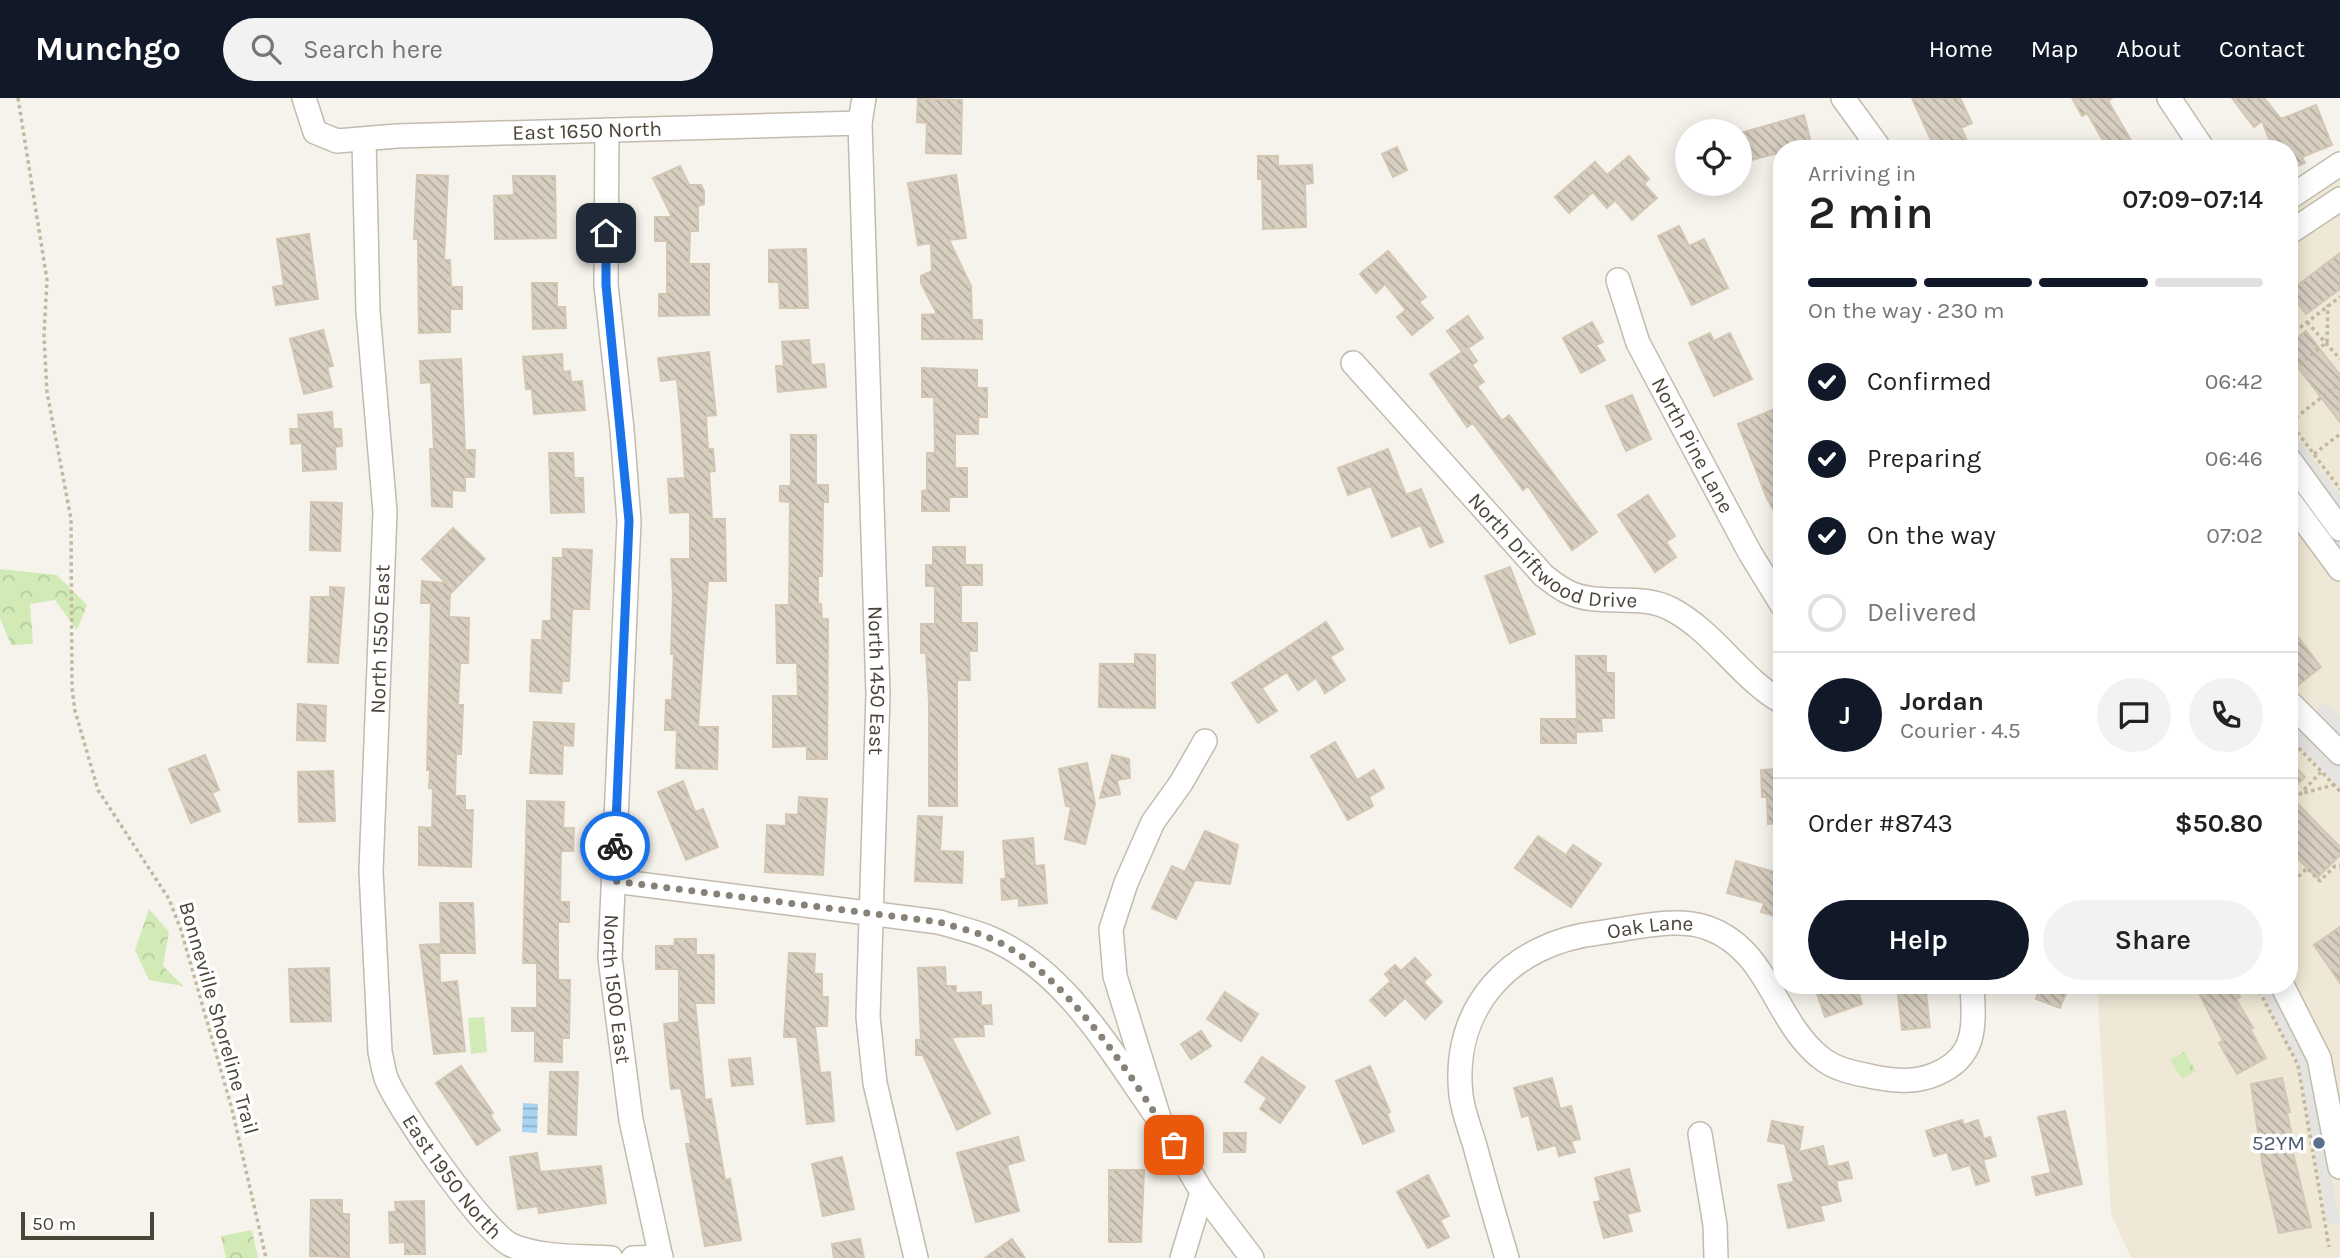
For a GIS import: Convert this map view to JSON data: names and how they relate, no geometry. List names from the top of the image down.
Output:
{
  "streets": {
    "street": [
      "East 1650 North",
      "North Pine Lane",
      "North Driftwood Drive",
      "North 1550 East",
      "North 1450 East",
      "Oak Lane",
      "North 1500 East",
      "East 1950 North"
    ],
    "path": ["Bonneville Shoreline Trail"]
  },
  "crossings": [
    ["East 1650 North", "North 1550 East"],
    ["East 1650 North", "North 1450 East"],
    ["East 1650 North", "North 1500 East"],
    ["North 1550 East", "East 1950 North"]
  ],
  "places": ["52YM"],
  "scale_bar": "50 m",
  "page": {
    "header": "Munchgo",
    "search": "Search here",
    "nav": [
      "Home",
      "Map",
      "About",
      "Contact"
    ],
    "heading": ["2 min", "Arriving in", "07:09–07:14"],
    "panel": [
      "Jordan",
      "Courier · 4.5",
      "Order #8743",
      "$50.80"
    ],
    "bar": "On the way · 230 m",
    "list": [
      ["Confirmed", "06:42"],
      ["Preparing", "06:46"],
      ["On the way", "07:02"],
      "Delivered"
    ],
    "round": "J",
    "buttons": ["Help", "Share"],
    "scale": "50 m"
  }
}
